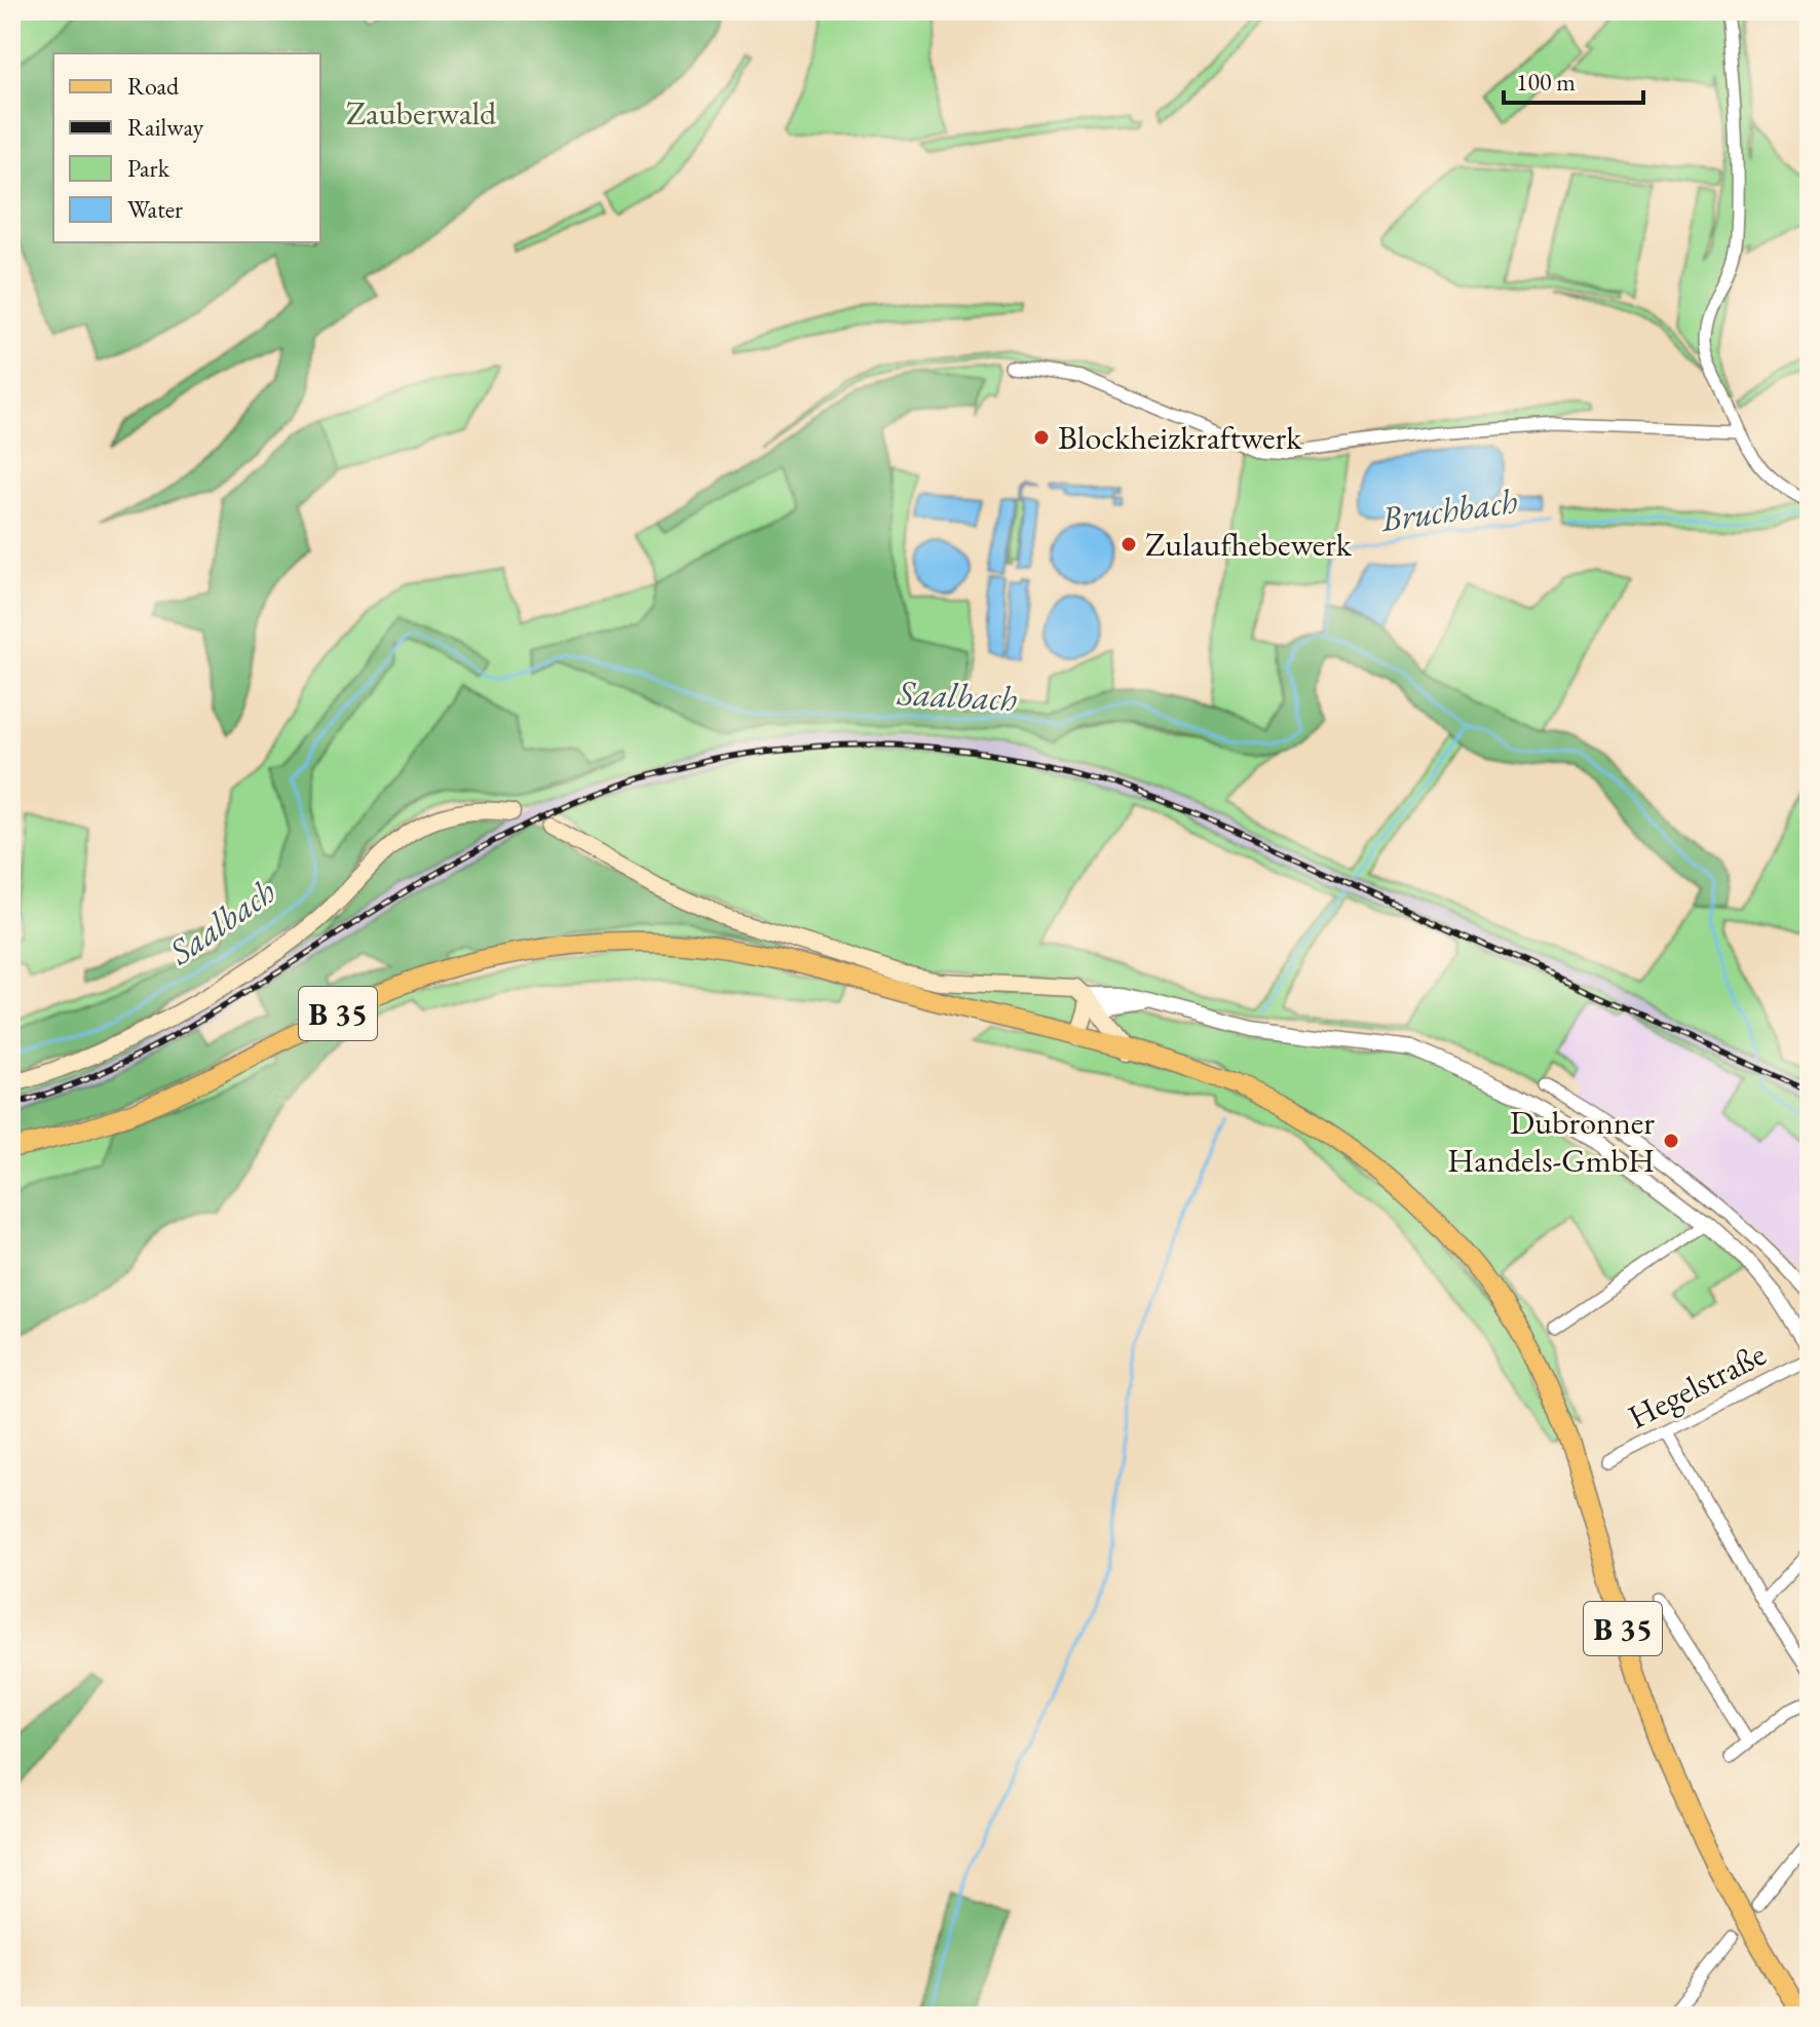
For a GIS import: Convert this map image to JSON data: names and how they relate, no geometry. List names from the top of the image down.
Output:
{
  "streets": {
    "main road": ["B 35"],
    "street": ["Hegelstraße"]
  },
  "water": ["Bruchbach", "Saalbach"],
  "parks": ["Zauberwald"],
  "places": ["Blockheizkraftwerk", "Zulaufhebewerk", "Dubronner Handels-GmbH"],
  "legend": [
    "Road",
    "Railway",
    "Park",
    "Water"
  ],
  "scale_bar": "100 m"
}
